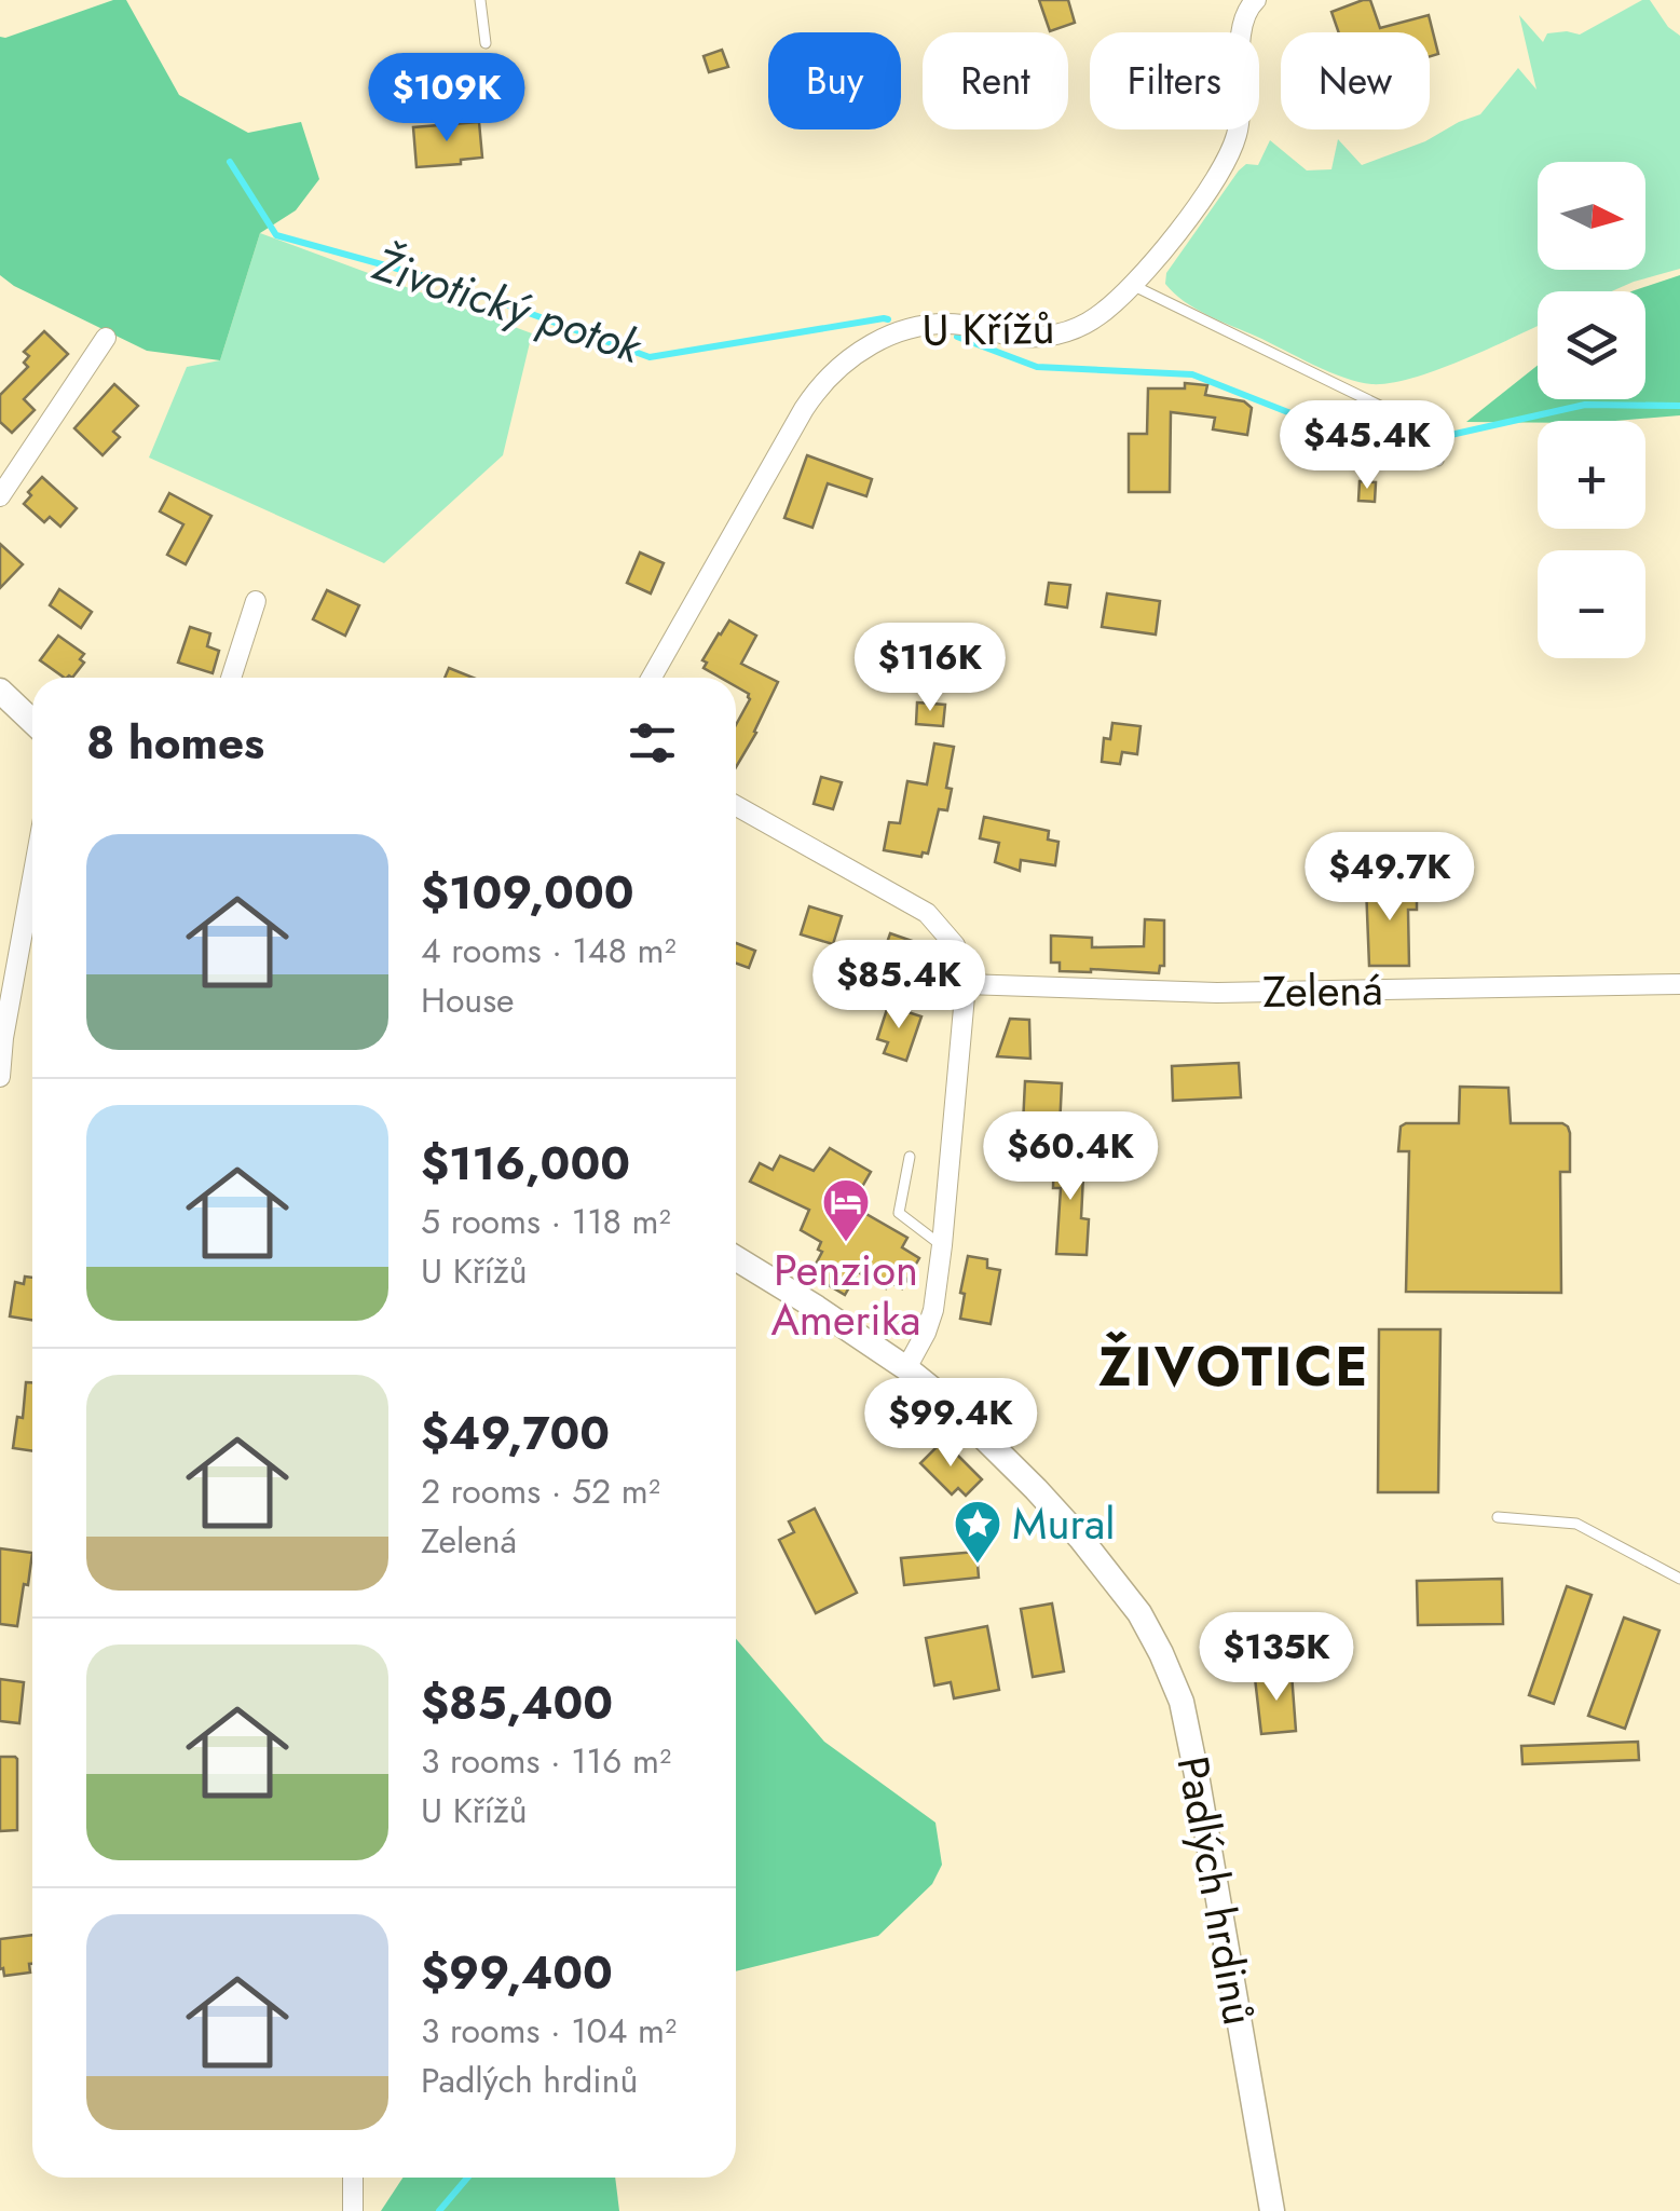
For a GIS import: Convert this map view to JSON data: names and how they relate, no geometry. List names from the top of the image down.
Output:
{
  "streets": {
    "street": ["U Křížů", "Zelená", "Padlých hrdinů"]
  },
  "districts": ["ŽIVOTICE"],
  "water": ["Životický potok"],
  "places": {
    "hotel": ["Penzion Amerika"],
    "place": ["Mural"]
  },
  "north": "right",
  "page": {
    "chip": [
      "Buy",
      "Rent",
      "Filters",
      "New"
    ],
    "price": [
      "$109K",
      "$45.4K",
      "$116K",
      "$49.7K",
      "$85.4K",
      "$60.4K",
      "$99.4K",
      "$135K"
    ],
    "map_buttons": ["+", "−"],
    "heading": "8 homes",
    "list": [
      {
        "name": "$109,000",
        "note": "4 rooms · 148 m² · House"
      },
      {
        "name": "$116,000",
        "note": "5 rooms · 118 m² · U Křížů"
      },
      {
        "name": "$49,700",
        "note": "2 rooms · 52 m² · Zelená"
      },
      {
        "name": "$85,400",
        "note": "3 rooms · 116 m² · U Křížů"
      },
      {
        "name": "$99,400",
        "note": "3 rooms · 104 m² · Padlých hrdinů"
      }
    ]
  }
}
